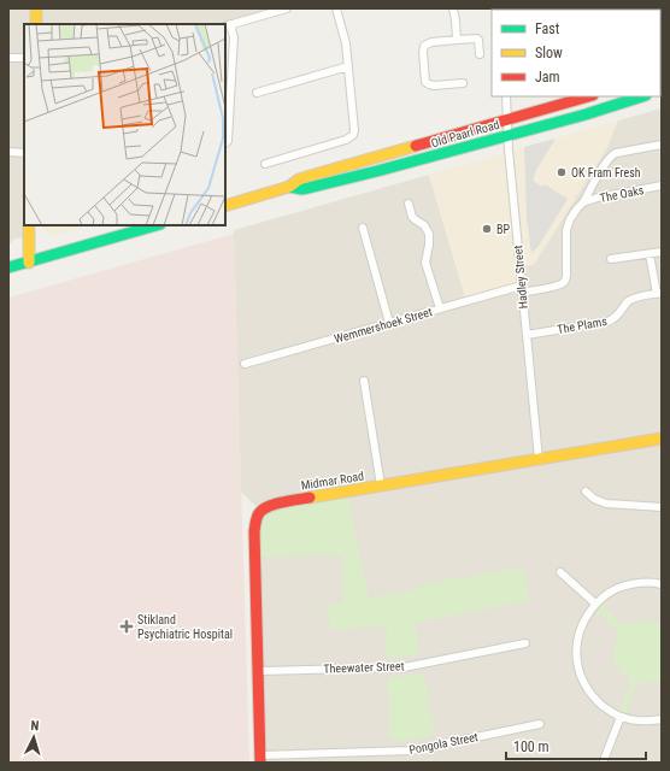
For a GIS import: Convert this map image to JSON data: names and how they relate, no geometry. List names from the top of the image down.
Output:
{
  "streets": {
    "main road": ["Old Paarl Road", "Midmar Road"],
    "street": [
      "The Oaks",
      "Hadley Street",
      "Wemmershoek Street",
      "The Plams",
      "Theewater Street",
      "Pongola Street"
    ]
  },
  "crossings": [
    ["Old Paarl Road", "Hadley Street"],
    ["The Oaks", "Hadley Street"],
    ["The Oaks", "Wemmershoek Street"],
    ["Hadley Street", "Wemmershoek Street"],
    ["Hadley Street", "The Plams"],
    ["Hadley Street", "Midmar Road"],
    ["Midmar Road", "Theewater Street"],
    ["Midmar Road", "Pongola Street"]
  ],
  "places": {
    "other": ["OK Fram Fresh", "BP"],
    "health": ["Stikland Psychiatric Hospital"]
  },
  "legend": ["Fast", "Slow", "Jam"],
  "scale_bar": "100 m",
  "north": "top"
}
